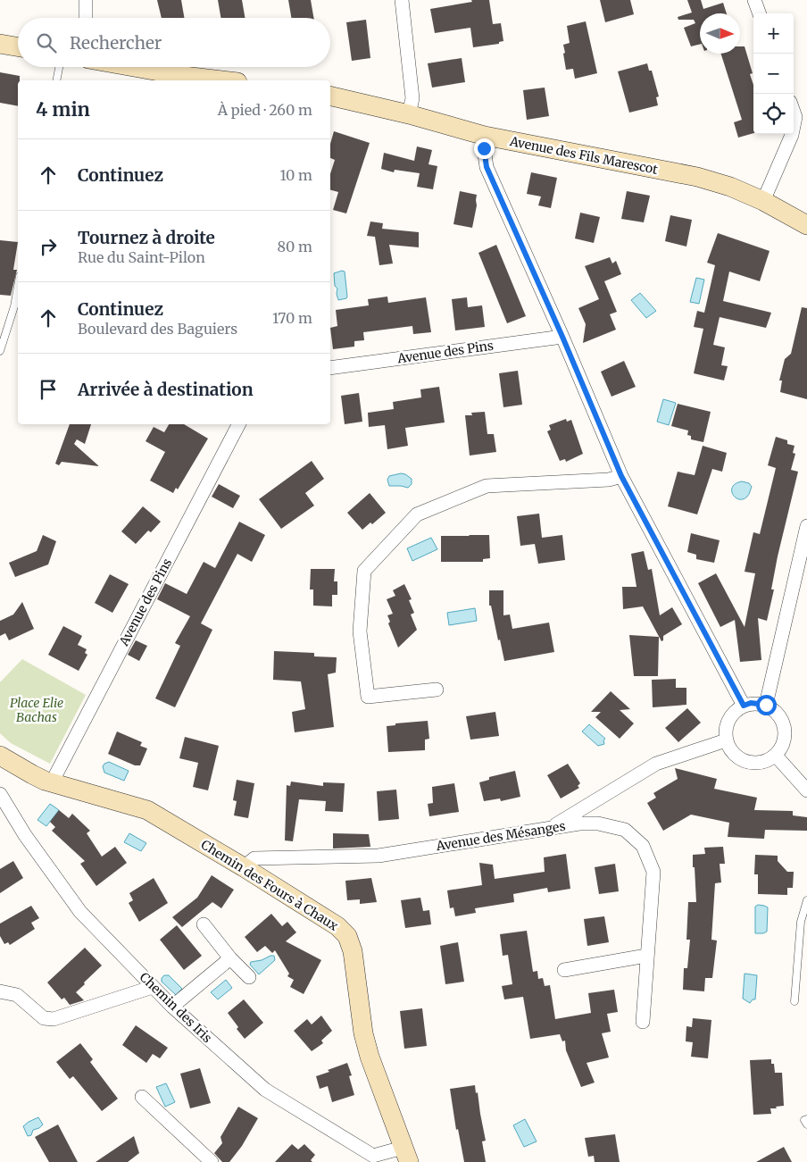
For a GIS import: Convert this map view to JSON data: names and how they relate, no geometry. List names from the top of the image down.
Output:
{
  "streets": {
    "street": [
      "Avenue des Fils Marescot",
      "Avenue des Pins",
      "Avenue des Mésanges",
      "Chemin des Fours à Chaux",
      "Chemin des Iris"
    ]
  },
  "crossings": [
    ["Avenue des Pins", "Chemin des Fours à Chaux"],
    ["Avenue des Mésanges", "Chemin des Fours à Chaux"],
    ["Chemin des Fours à Chaux", "Chemin des Iris"]
  ],
  "parks": ["Place Elie Bachas"],
  "north": "right",
  "page": {
    "map_buttons": ["+", "−"],
    "search": "Rechercher",
    "heading": ["4 min", "À pied · 260 m"],
    "list": [
      ["Continuez", "10 m"],
      ["Tournez à droite", "Rue du Saint-Pilon", "80 m"],
      ["Continuez", "Boulevard des Baguiers", "170 m"],
      "Arrivée à destination"
    ]
  }
}
